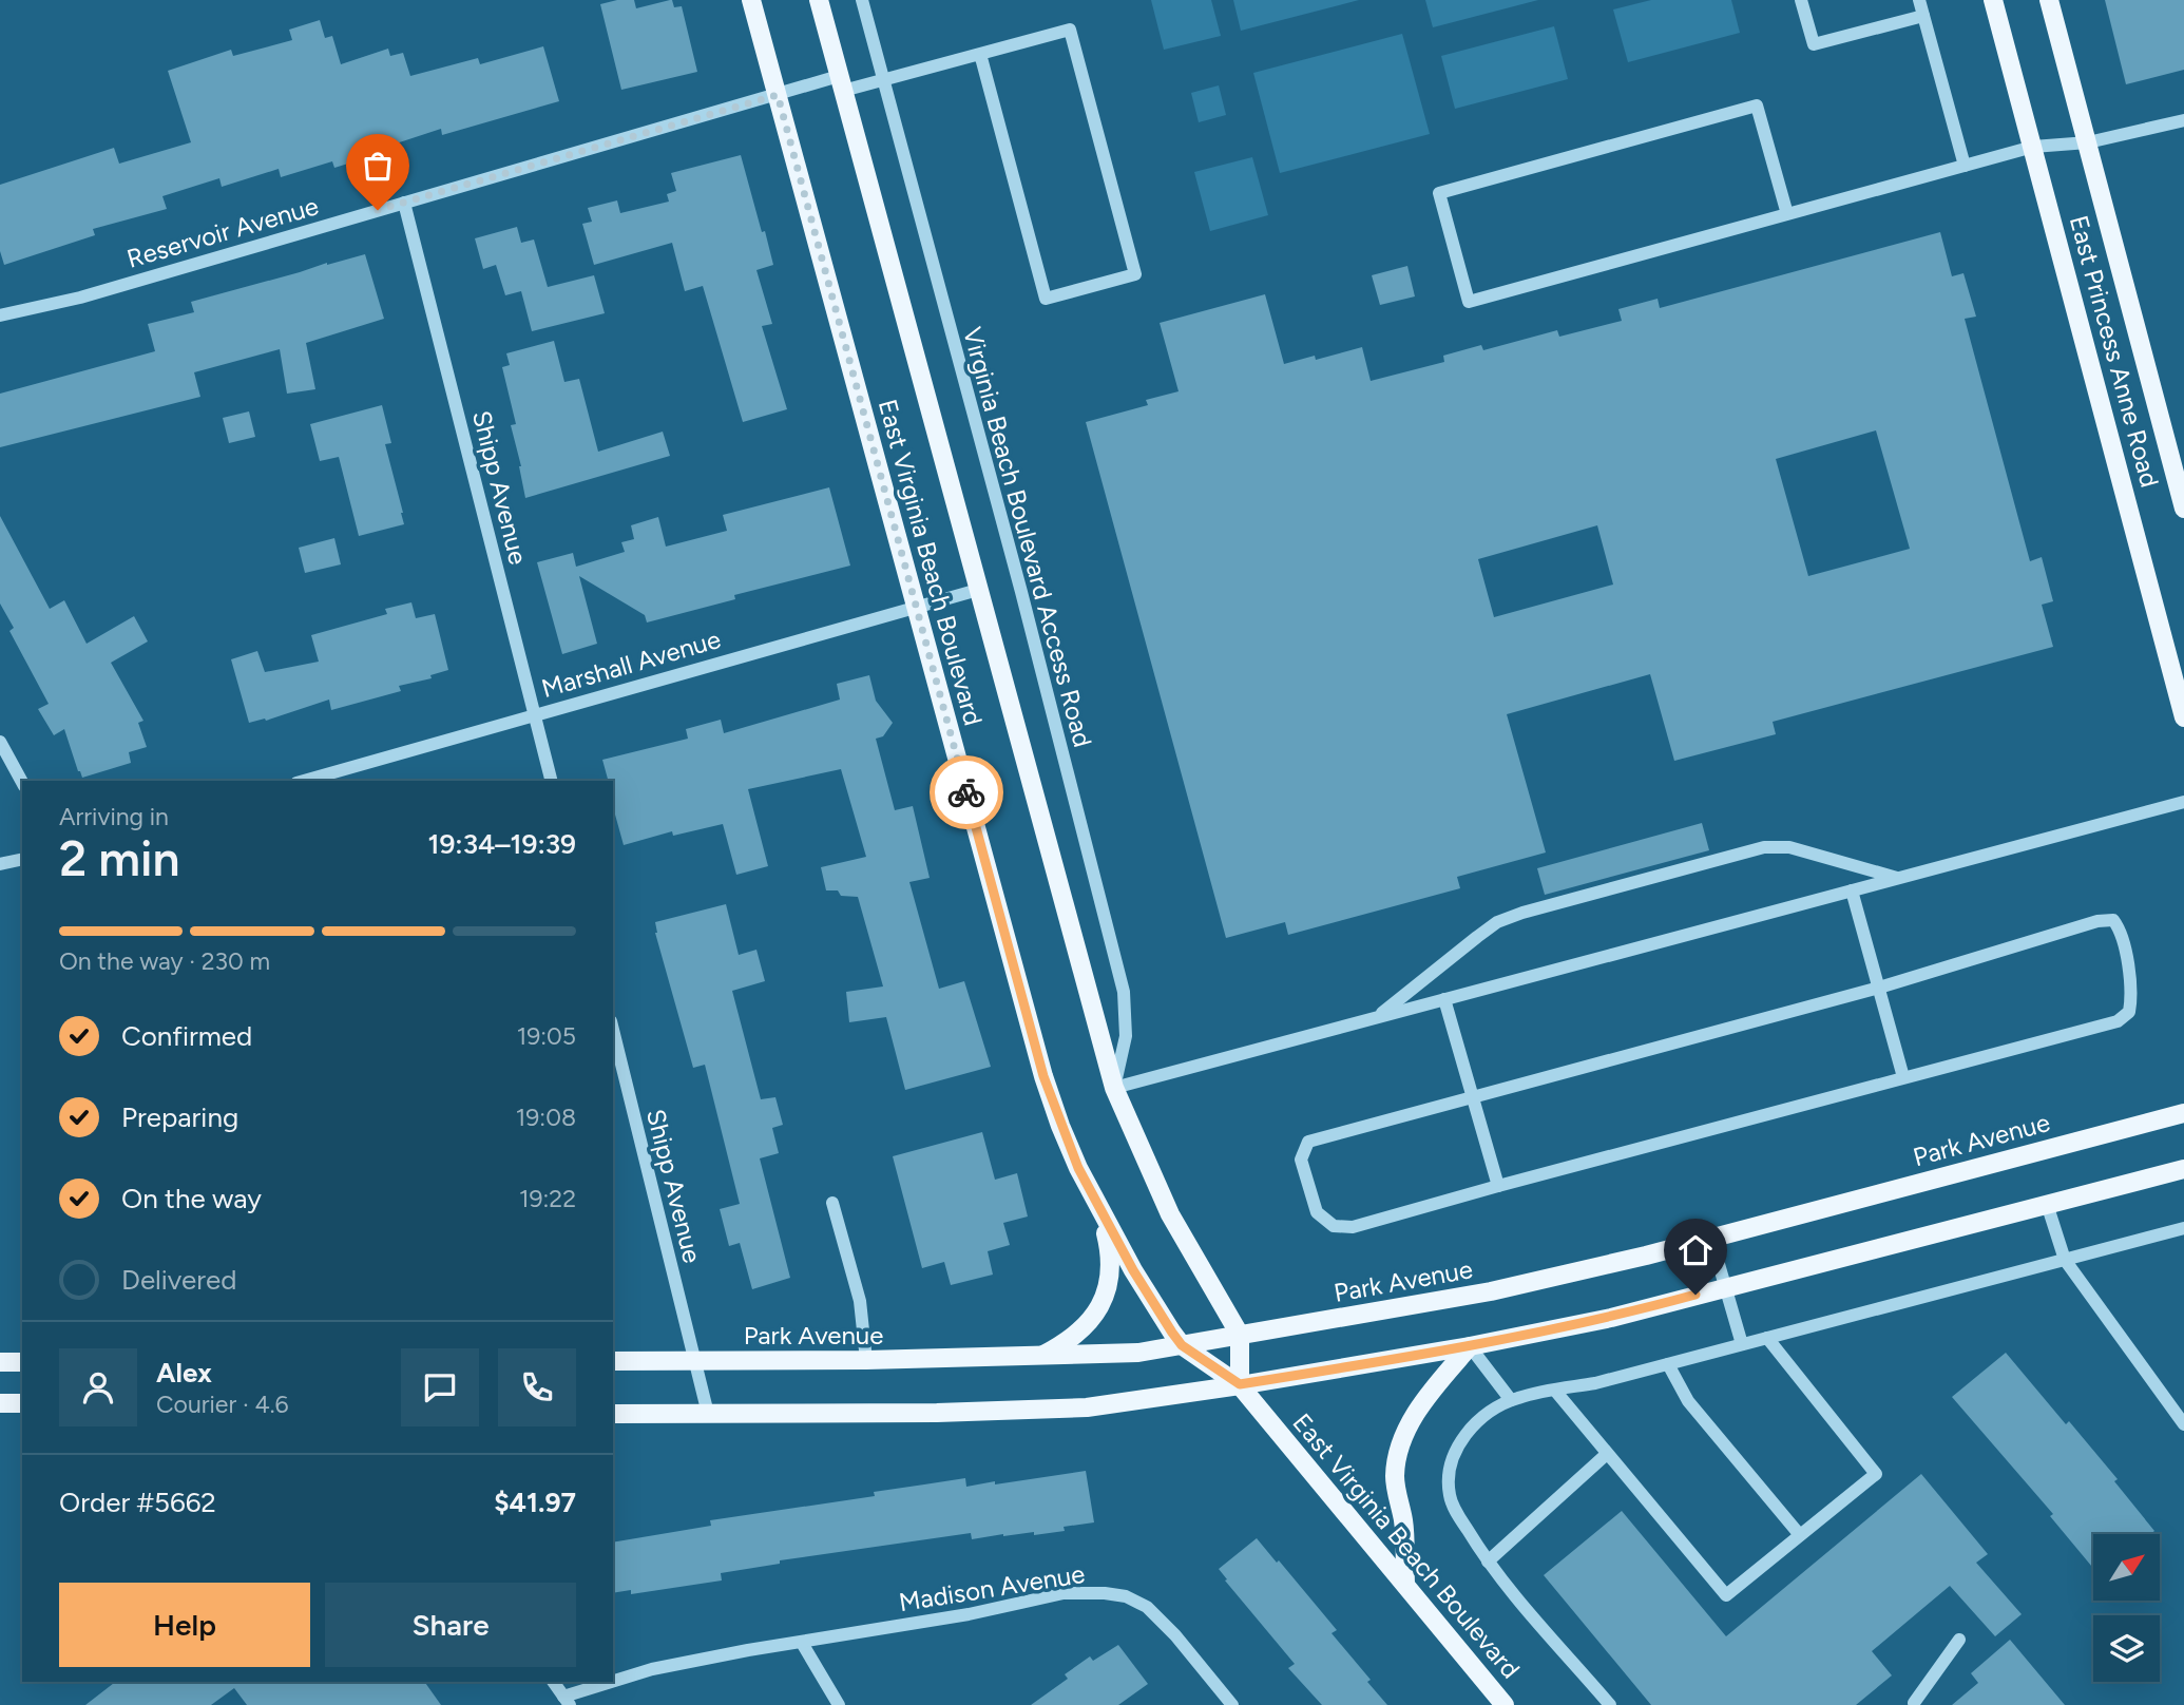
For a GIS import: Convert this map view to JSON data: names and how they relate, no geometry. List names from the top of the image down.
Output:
{
  "streets": {
    "main road": ["East Princess Anne Road", "East Virginia Beach Boulevard", "Park Avenue"],
    "street": [
      "Reservoir Avenue",
      "Shipp Avenue",
      "Virginia Beach Boulevard Access Road",
      "Marshall Avenue",
      "Madison Avenue"
    ]
  },
  "crossings": [
    ["Reservoir Avenue", "Shipp Avenue"],
    ["Reservoir Avenue", "Virginia Beach Boulevard Access Road"],
    ["Reservoir Avenue", "East Virginia Beach Boulevard"],
    ["Shipp Avenue", "Marshall Avenue"],
    ["Shipp Avenue", "Park Avenue"],
    ["Virginia Beach Boulevard Access Road", "East Virginia Beach Boulevard"],
    ["East Virginia Beach Boulevard", "Marshall Avenue"],
    ["East Virginia Beach Boulevard", "Park Avenue"]
  ],
  "north": "top right",
  "page": {
    "heading": ["2 min", "Arriving in", "19:34–19:39"],
    "panel": [
      "Alex",
      "Courier · 4.6",
      "Order #5662",
      "$41.97"
    ],
    "bar": "On the way · 230 m",
    "list": [
      ["Confirmed", "19:05"],
      ["Preparing", "19:08"],
      ["On the way", "19:22"],
      "Delivered"
    ],
    "buttons": ["Help", "Share"]
  }
}
